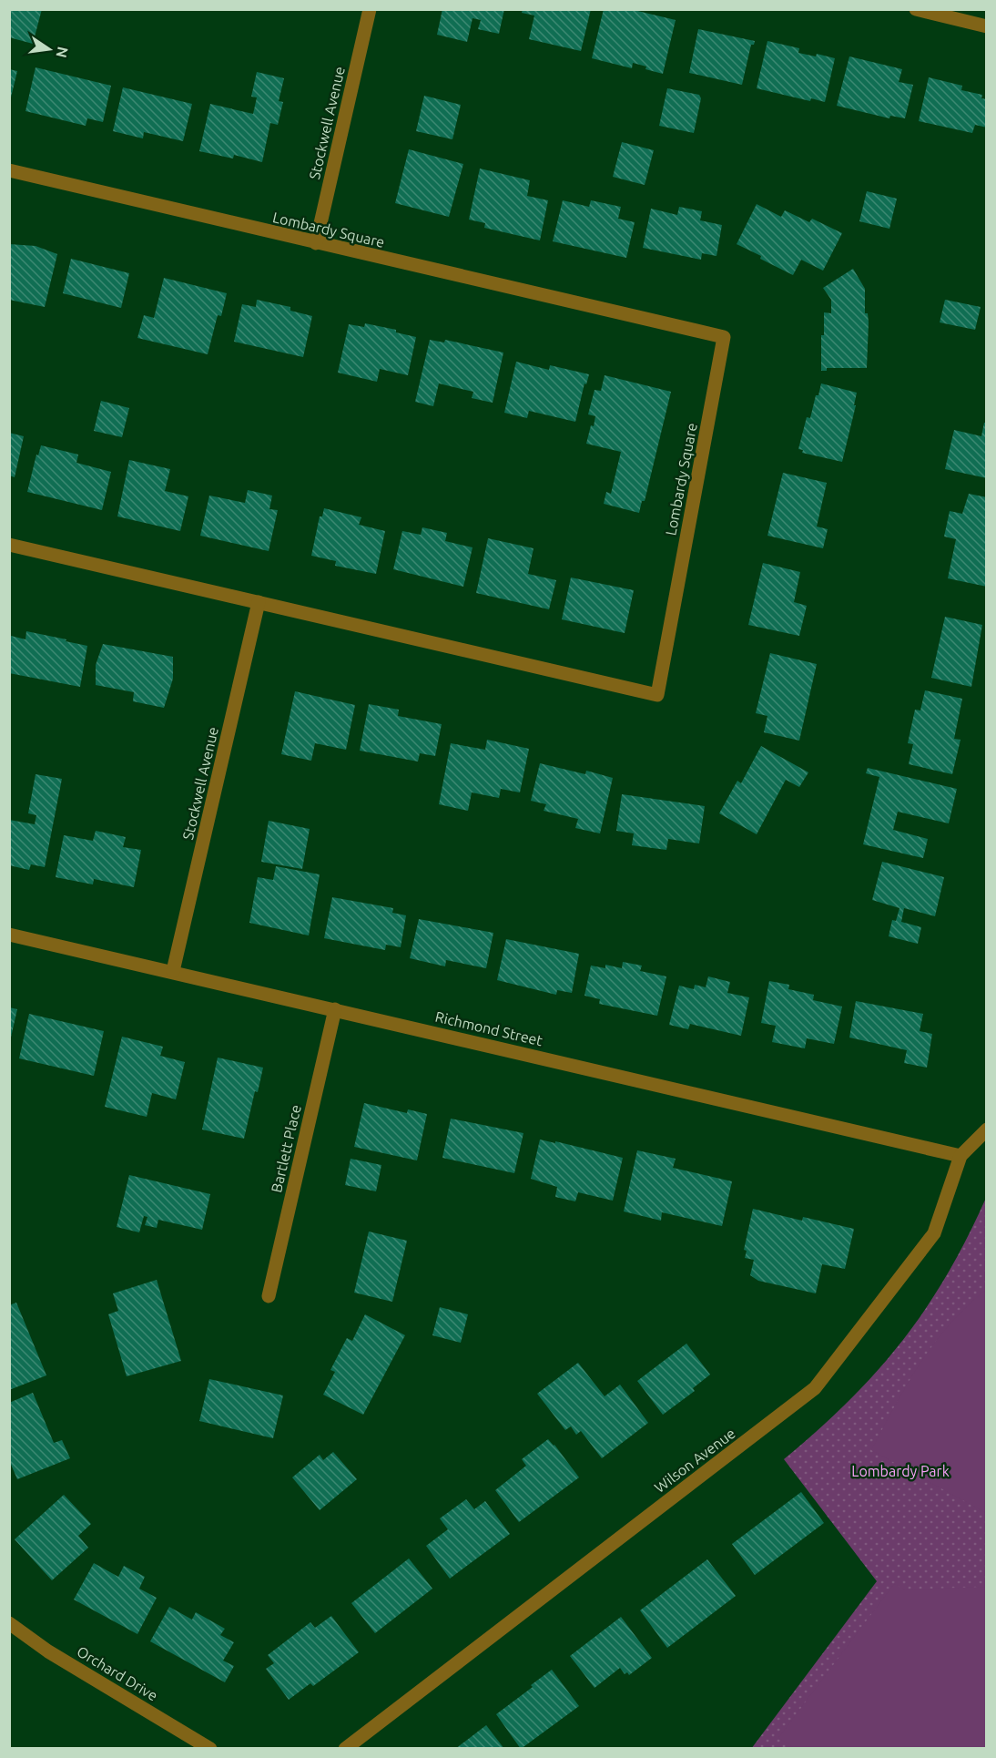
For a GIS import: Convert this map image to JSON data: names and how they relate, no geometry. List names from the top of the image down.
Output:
{
  "streets": {
    "street": [
      "Stockwell Avenue",
      "Lombardy Square",
      "Richmond Street",
      "Bartlett Place",
      "Wilson Avenue",
      "Orchard Drive"
    ]
  },
  "crossings": [
    ["Stockwell Avenue", "Lombardy Square"],
    ["Stockwell Avenue", "Richmond Street"],
    ["Richmond Street", "Bartlett Place"],
    ["Richmond Street", "Wilson Avenue"]
  ],
  "parks": ["Lombardy Park"],
  "north": "right"
}
